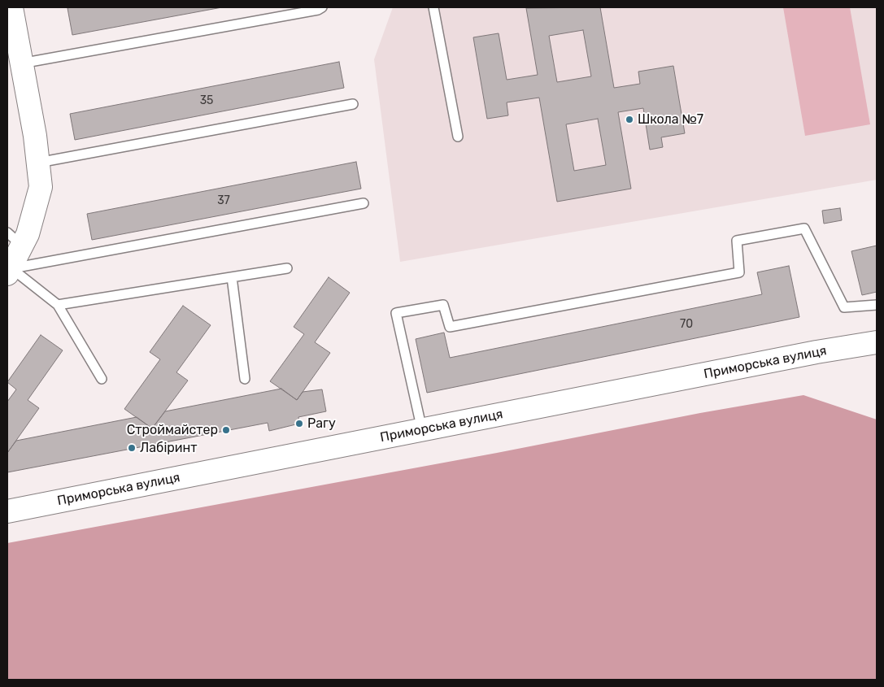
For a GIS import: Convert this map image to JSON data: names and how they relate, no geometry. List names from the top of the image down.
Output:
{
  "streets": {
    "street": ["Приморська вулиця"]
  },
  "places": [
    "Школа №7",
    "Рагу",
    "Строймайстер",
    "Лабіринт"
  ],
  "house_numbers": ["35", "37", "70"]
}
